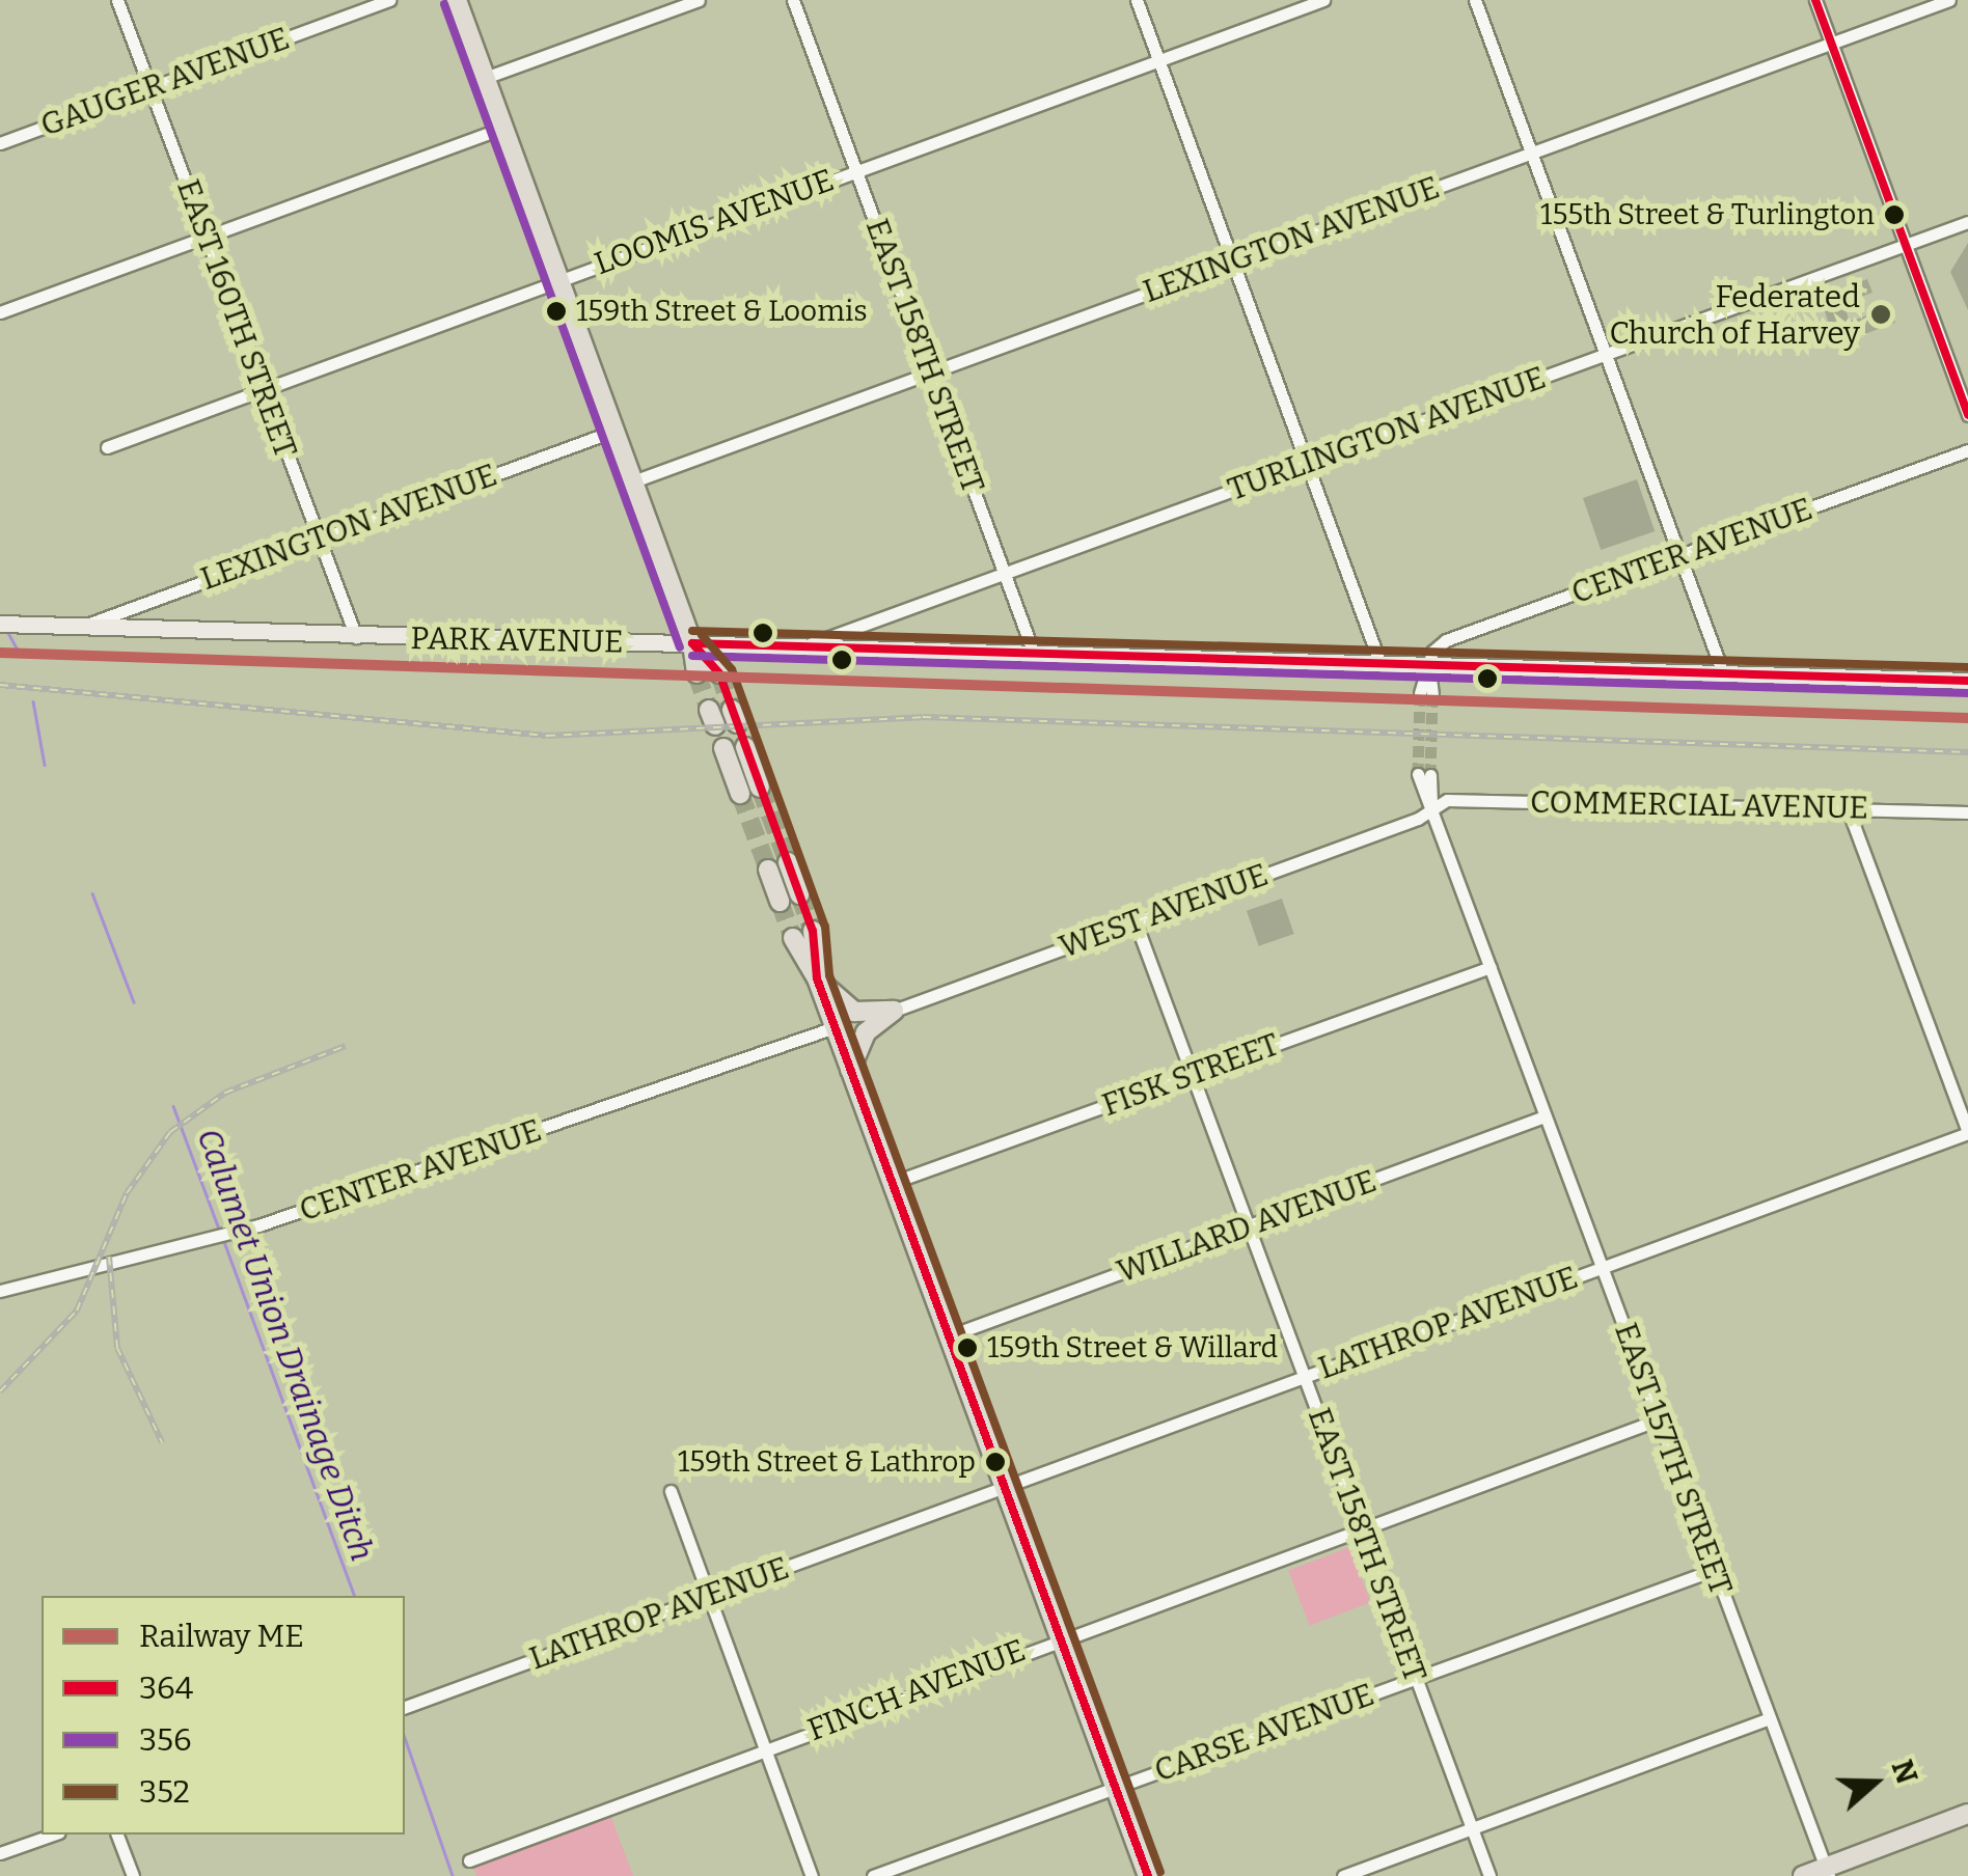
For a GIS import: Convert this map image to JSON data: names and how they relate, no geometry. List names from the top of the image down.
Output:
{
  "streets": {
    "street": [
      "GAUGER AVENUE",
      "LOOMIS AVENUE",
      "LEXINGTON AVENUE",
      "EAST 160TH STREET",
      "EAST 158TH STREET",
      "TURLINGTON AVENUE",
      "CENTER AVENUE",
      "PARK AVENUE",
      "COMMERCIAL AVENUE",
      "WEST AVENUE",
      "FISK STREET",
      "WILLARD AVENUE",
      "LATHROP AVENUE",
      "EAST 157TH STREET",
      "FINCH AVENUE",
      "CARSE AVENUE"
    ]
  },
  "crossings": [
    ["GAUGER AVENUE", "EAST 160TH STREET"],
    ["LOOMIS AVENUE", "EAST 160TH STREET"],
    ["LOOMIS AVENUE", "EAST 158TH STREET"],
    ["LEXINGTON AVENUE", "EAST 160TH STREET"],
    ["LEXINGTON AVENUE", "EAST 158TH STREET"],
    ["LEXINGTON AVENUE", "PARK AVENUE"],
    ["EAST 160TH STREET", "PARK AVENUE"],
    ["EAST 158TH STREET", "TURLINGTON AVENUE"],
    ["EAST 158TH STREET", "PARK AVENUE"],
    ["EAST 158TH STREET", "WEST AVENUE"],
    ["EAST 158TH STREET", "FISK STREET"],
    ["EAST 158TH STREET", "WILLARD AVENUE"],
    ["EAST 158TH STREET", "LATHROP AVENUE"],
    ["EAST 158TH STREET", "FINCH AVENUE"],
    ["EAST 158TH STREET", "CARSE AVENUE"],
    ["TURLINGTON AVENUE", "PARK AVENUE"],
    ["CENTER AVENUE", "PARK AVENUE"],
    ["COMMERCIAL AVENUE", "WEST AVENUE"],
    ["COMMERCIAL AVENUE", "EAST 157TH STREET"],
    ["WEST AVENUE", "EAST 157TH STREET"],
    ["FISK STREET", "EAST 157TH STREET"],
    ["WILLARD AVENUE", "EAST 157TH STREET"],
    ["LATHROP AVENUE", "EAST 157TH STREET"],
    ["EAST 157TH STREET", "FINCH AVENUE"],
    ["EAST 157TH STREET", "CARSE AVENUE"]
  ],
  "water": ["Calumet Union Drainage Ditch"],
  "places": [
    "155th Street & Turlington",
    "159th Street & Loomis",
    "Federated Church of Harvey",
    "159th Street & Willard",
    "159th Street & Lathrop"
  ],
  "lines": [
    "transit line 364",
    "transit line 356",
    "transit line 352",
    "rail line ME"
  ],
  "legend": [
    "Railway ME",
    "364",
    "356",
    "352"
  ],
  "north": "right"
}
